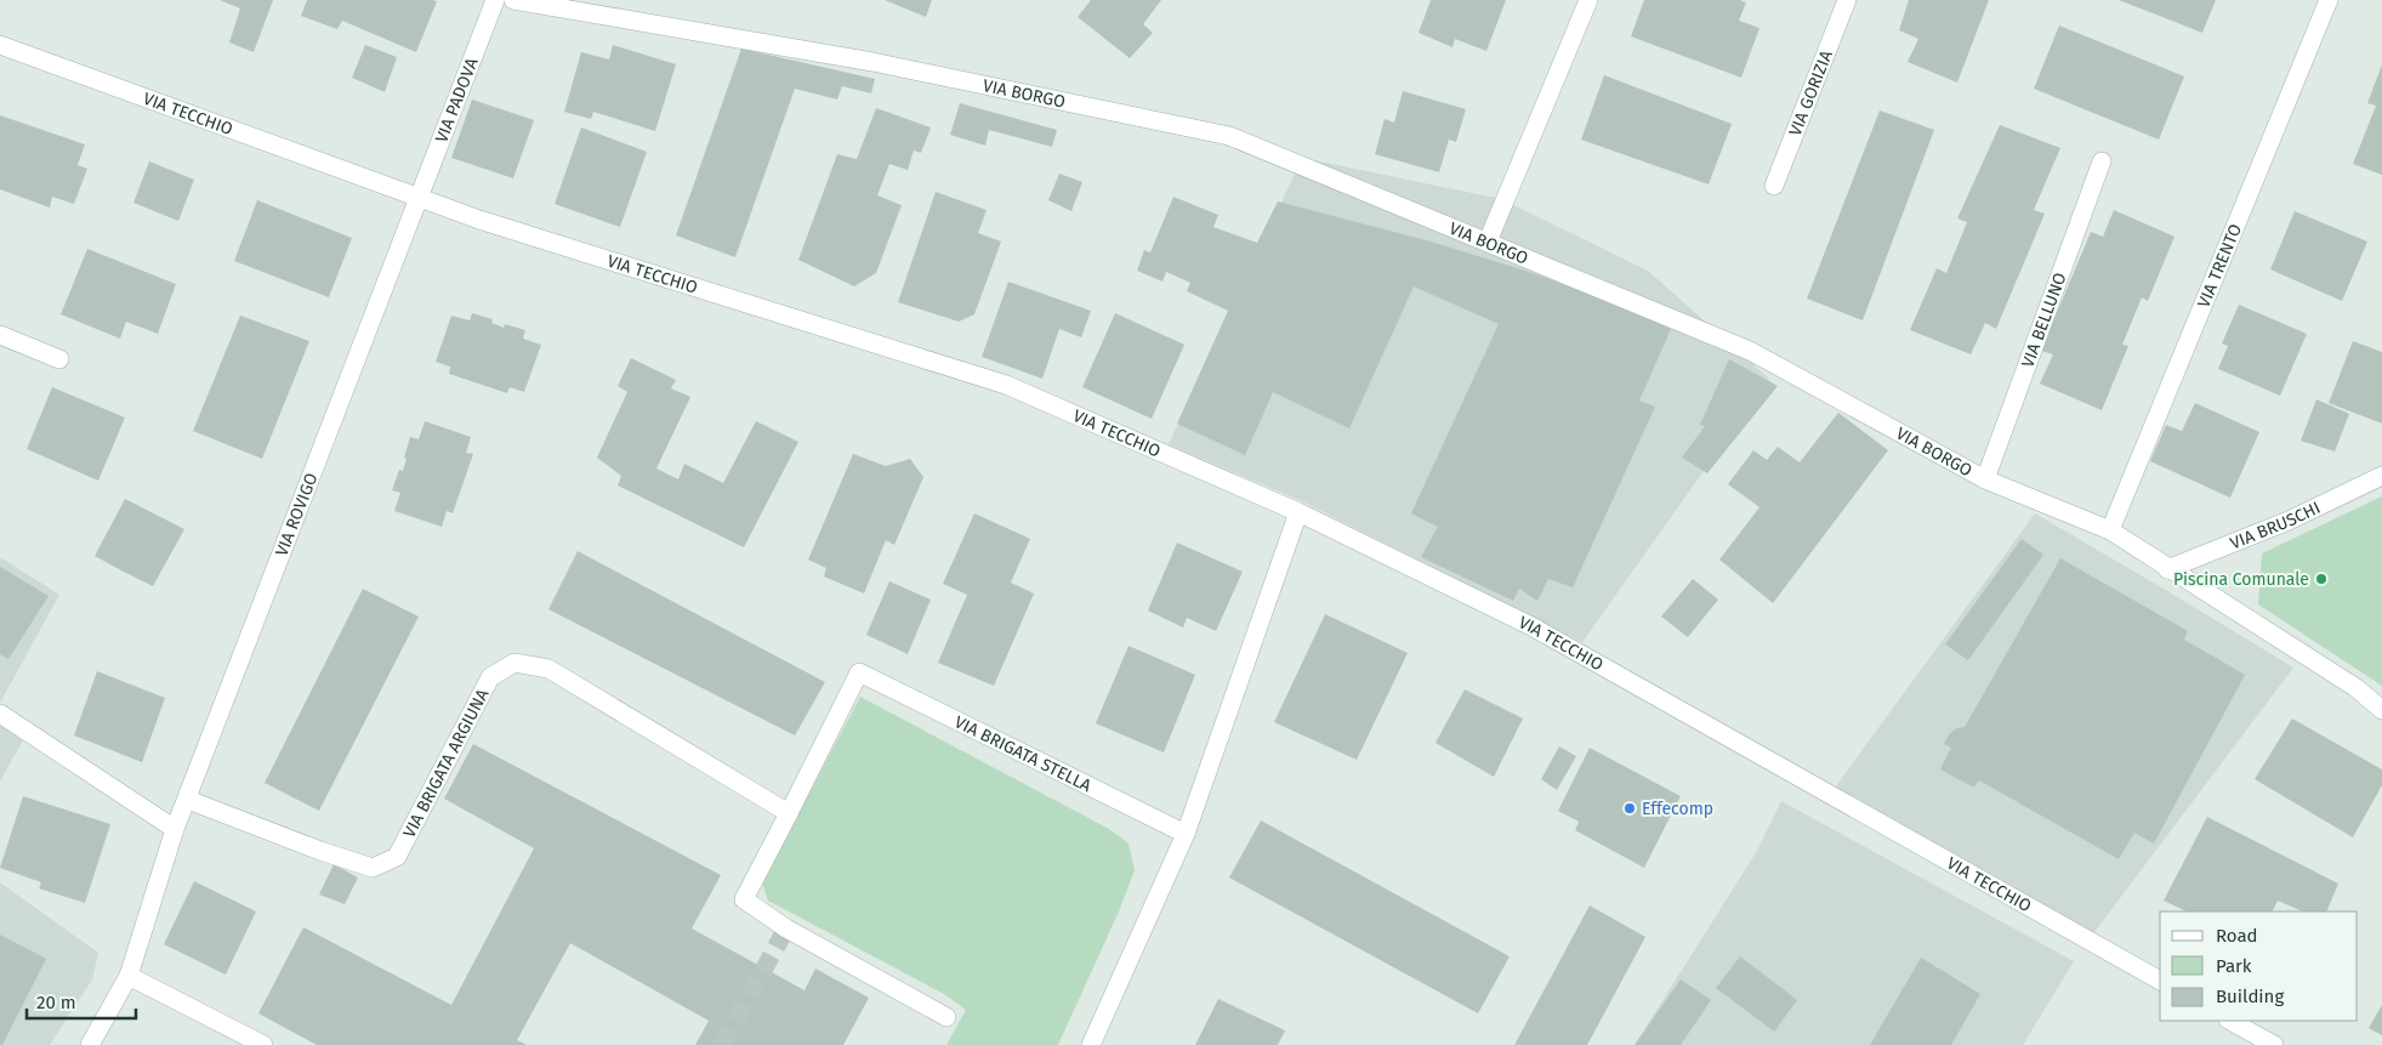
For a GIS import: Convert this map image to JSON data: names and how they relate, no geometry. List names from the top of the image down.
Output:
{
  "streets": {
    "street": [
      "VIA BORGO",
      "VIA GORIZIA",
      "VIA PADOVA",
      "VIA TECCHIO",
      "VIA TRENTO",
      "VIA BELLUNO",
      "VIA ROVIGO",
      "VIA BRUSCHI",
      "VIA BRIGATA STELLA",
      "VIA BRIGATA ARGIUNA"
    ]
  },
  "crossings": [
    ["VIA BORGO", "VIA TRENTO"],
    ["VIA BORGO", "VIA BELLUNO"],
    ["VIA BORGO", "VIA BRUSCHI"],
    ["VIA PADOVA", "VIA TECCHIO"],
    ["VIA PADOVA", "VIA ROVIGO"],
    ["VIA TECCHIO", "VIA ROVIGO"],
    ["VIA ROVIGO", "VIA BRIGATA ARGIUNA"],
    ["VIA BRIGATA STELLA", "VIA BRIGATA ARGIUNA"]
  ],
  "places": ["Piscina Comunale", "Effecomp"],
  "legend": ["Road", "Park", "Building"],
  "scale_bar": "20 m"
}
